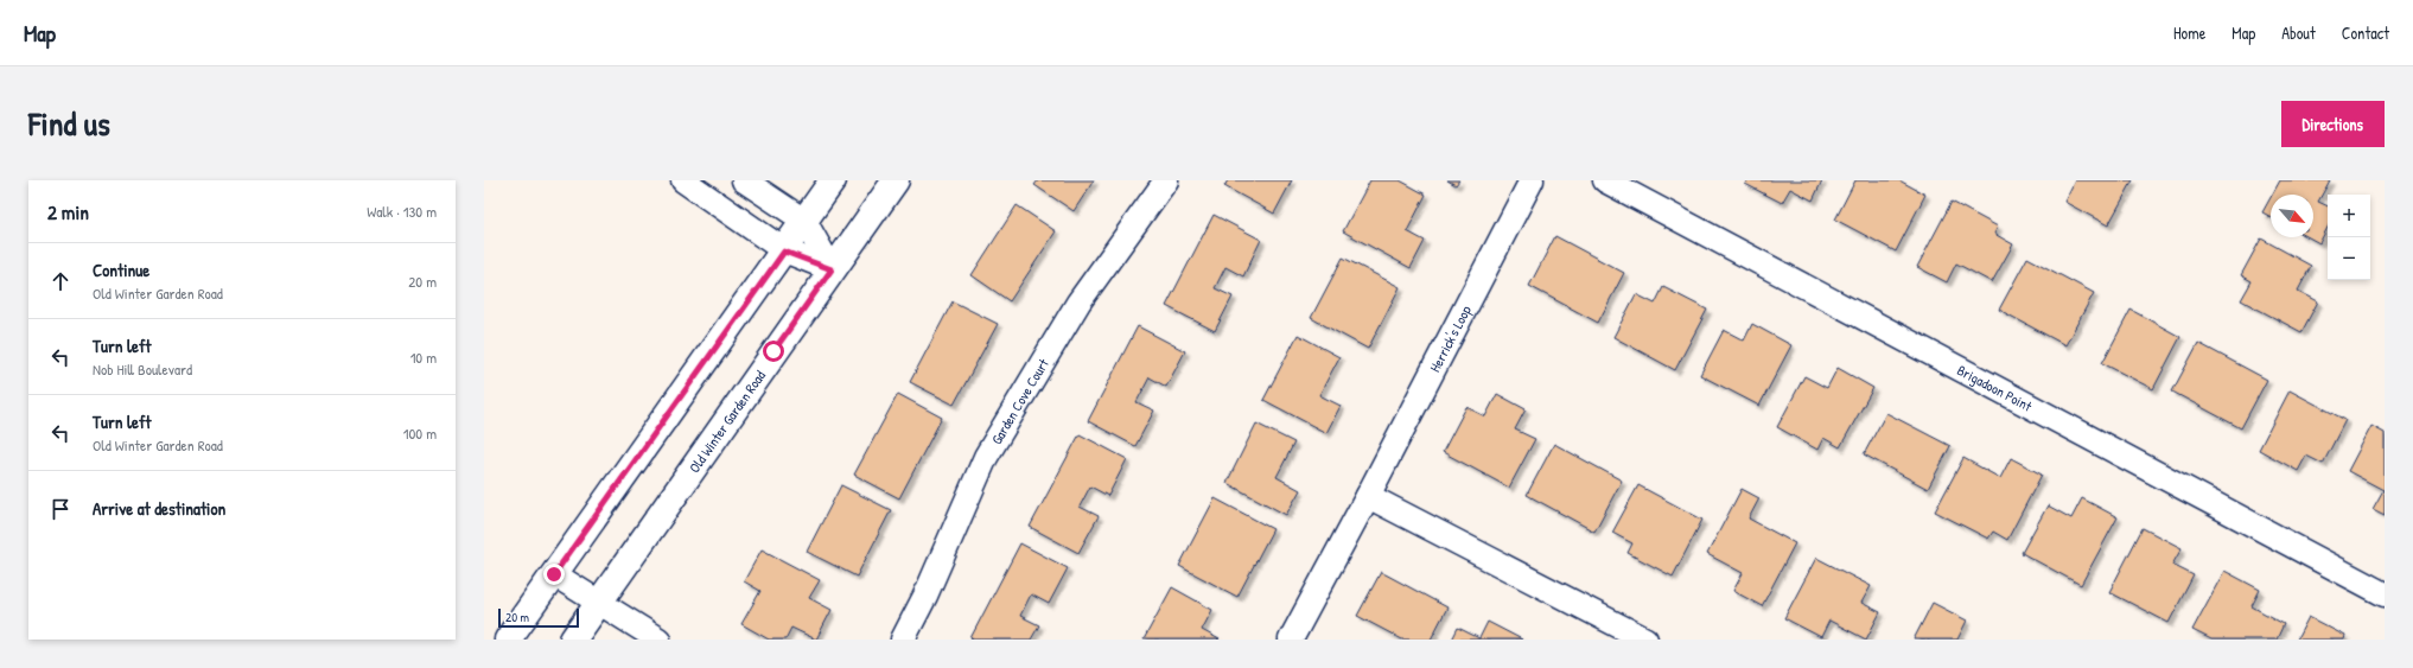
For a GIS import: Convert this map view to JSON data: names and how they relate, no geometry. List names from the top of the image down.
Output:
{
  "streets": {
    "main road": ["Old Winter Garden Road"],
    "street": ["Herrick's Loop", "Brigadoon Point", "Garden Cove Court"]
  },
  "scale_bar": "20 m",
  "north": "bottom right",
  "page": {
    "header": "Map",
    "nav": [
      "Home",
      "Map",
      "About",
      "Contact"
    ],
    "title": "Find us",
    "buttons": "Directions",
    "heading": ["2 min", "Walk · 130 m"],
    "map_buttons": ["+", "−"],
    "list": [
      ["Continue", "Old Winter Garden Road", "20 m"],
      ["Turn left", "Nob Hill Boulevard", "10 m"],
      ["Turn left", "Old Winter Garden Road", "100 m"],
      "Arrive at destination"
    ],
    "scale": "20 m"
  }
}
